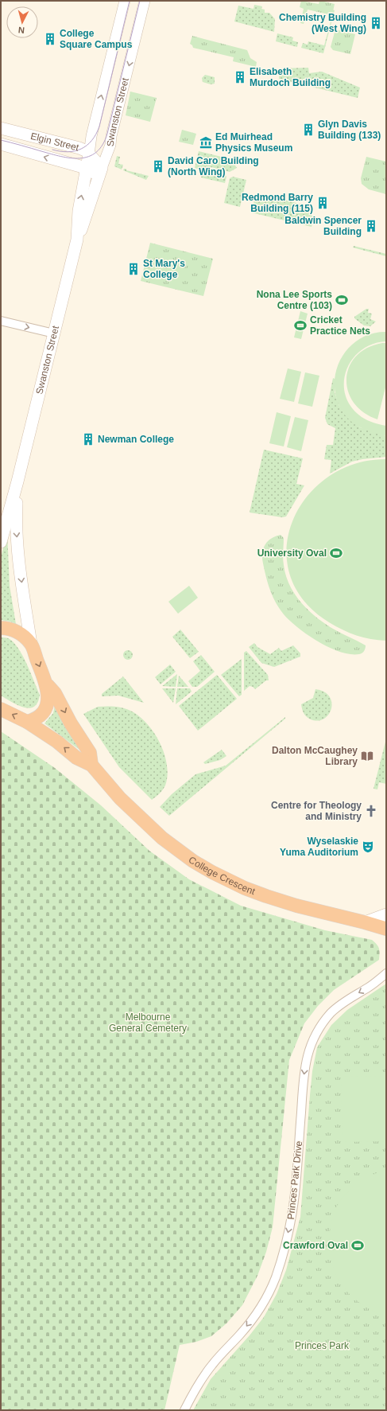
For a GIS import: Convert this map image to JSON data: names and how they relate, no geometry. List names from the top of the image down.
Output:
{
  "streets": {
    "highway": ["College Crescent"],
    "main road": ["Swanston Street", "Elgin Street"],
    "street": ["Princes Park Drive"]
  },
  "crossings": [
    ["Swanston Street", "Elgin Street"]
  ],
  "one_way": ["Princes Park Drive"],
  "parks": ["Melbourne General Cemetery", "Princes Park"],
  "places": {
    "building": [
      "Chemistry Building (West Wing)",
      "College Square Campus",
      "Elisabeth Murdoch Building",
      "Glyn Davis Building (133)",
      "David Caro Building (North Wing)",
      "Redmond Barry Building (115)",
      "Baldwin Spencer Building",
      "St Mary's College",
      "Newman College"
    ],
    "museum": ["Ed Muirhead Physics Museum"],
    "sports": [
      "Nona Lee Sports Centre (103)",
      "Cricket Practice Nets",
      "University Oval",
      "Crawford Oval"
    ],
    "library": ["Dalton McCaughey Library"],
    "church": ["Centre for Theology and Ministry"],
    "theatre": ["Wyselaskie Yuma Auditorium"]
  },
  "north": "bottom"
}
